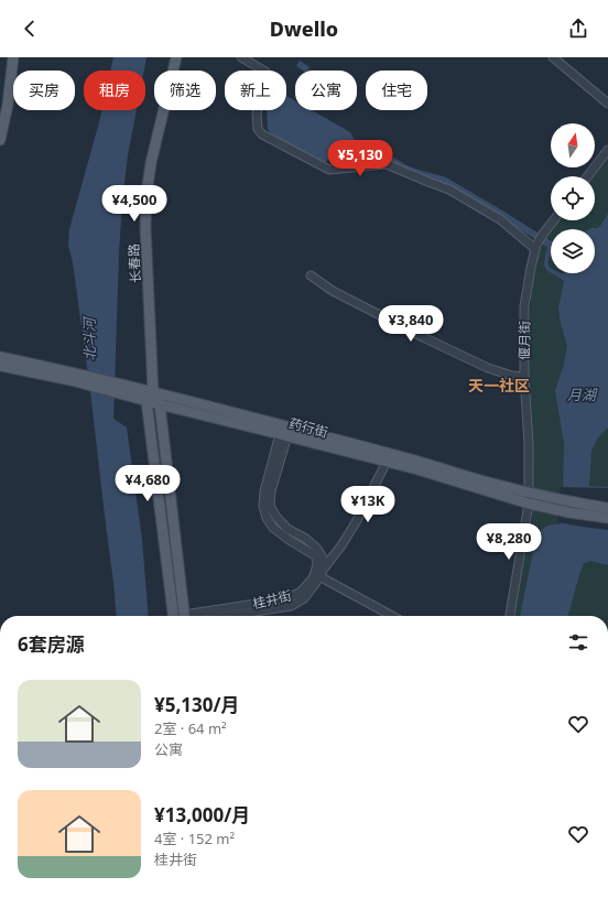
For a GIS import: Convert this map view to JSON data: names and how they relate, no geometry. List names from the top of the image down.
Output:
{
  "streets": {
    "main road": ["长春路", "药行街"],
    "street": ["偃月街", "桂井街"]
  },
  "crossings": [
    ["长春路", "药行街"],
    ["偃月街", "药行街"],
    ["药行街", "桂井街"]
  ],
  "districts": ["天一社区"],
  "water": ["北斗河", "月湖"],
  "north": "top",
  "page": {
    "header": "Dwello",
    "chip": [
      "买房",
      "租房",
      "筛选",
      "新上",
      "公寓",
      "住宅"
    ],
    "price": [
      "¥5,130",
      "¥4,500",
      "¥3,840",
      "¥4,680",
      "¥13K",
      "¥8,280"
    ],
    "heading": "6套房源",
    "list": [
      {
        "name": "¥5,130/月",
        "note": "2室 · 64 m² · 公寓"
      },
      {
        "name": "¥13,000/月",
        "note": "4室 · 152 m² · 桂井街"
      }
    ]
  }
}
